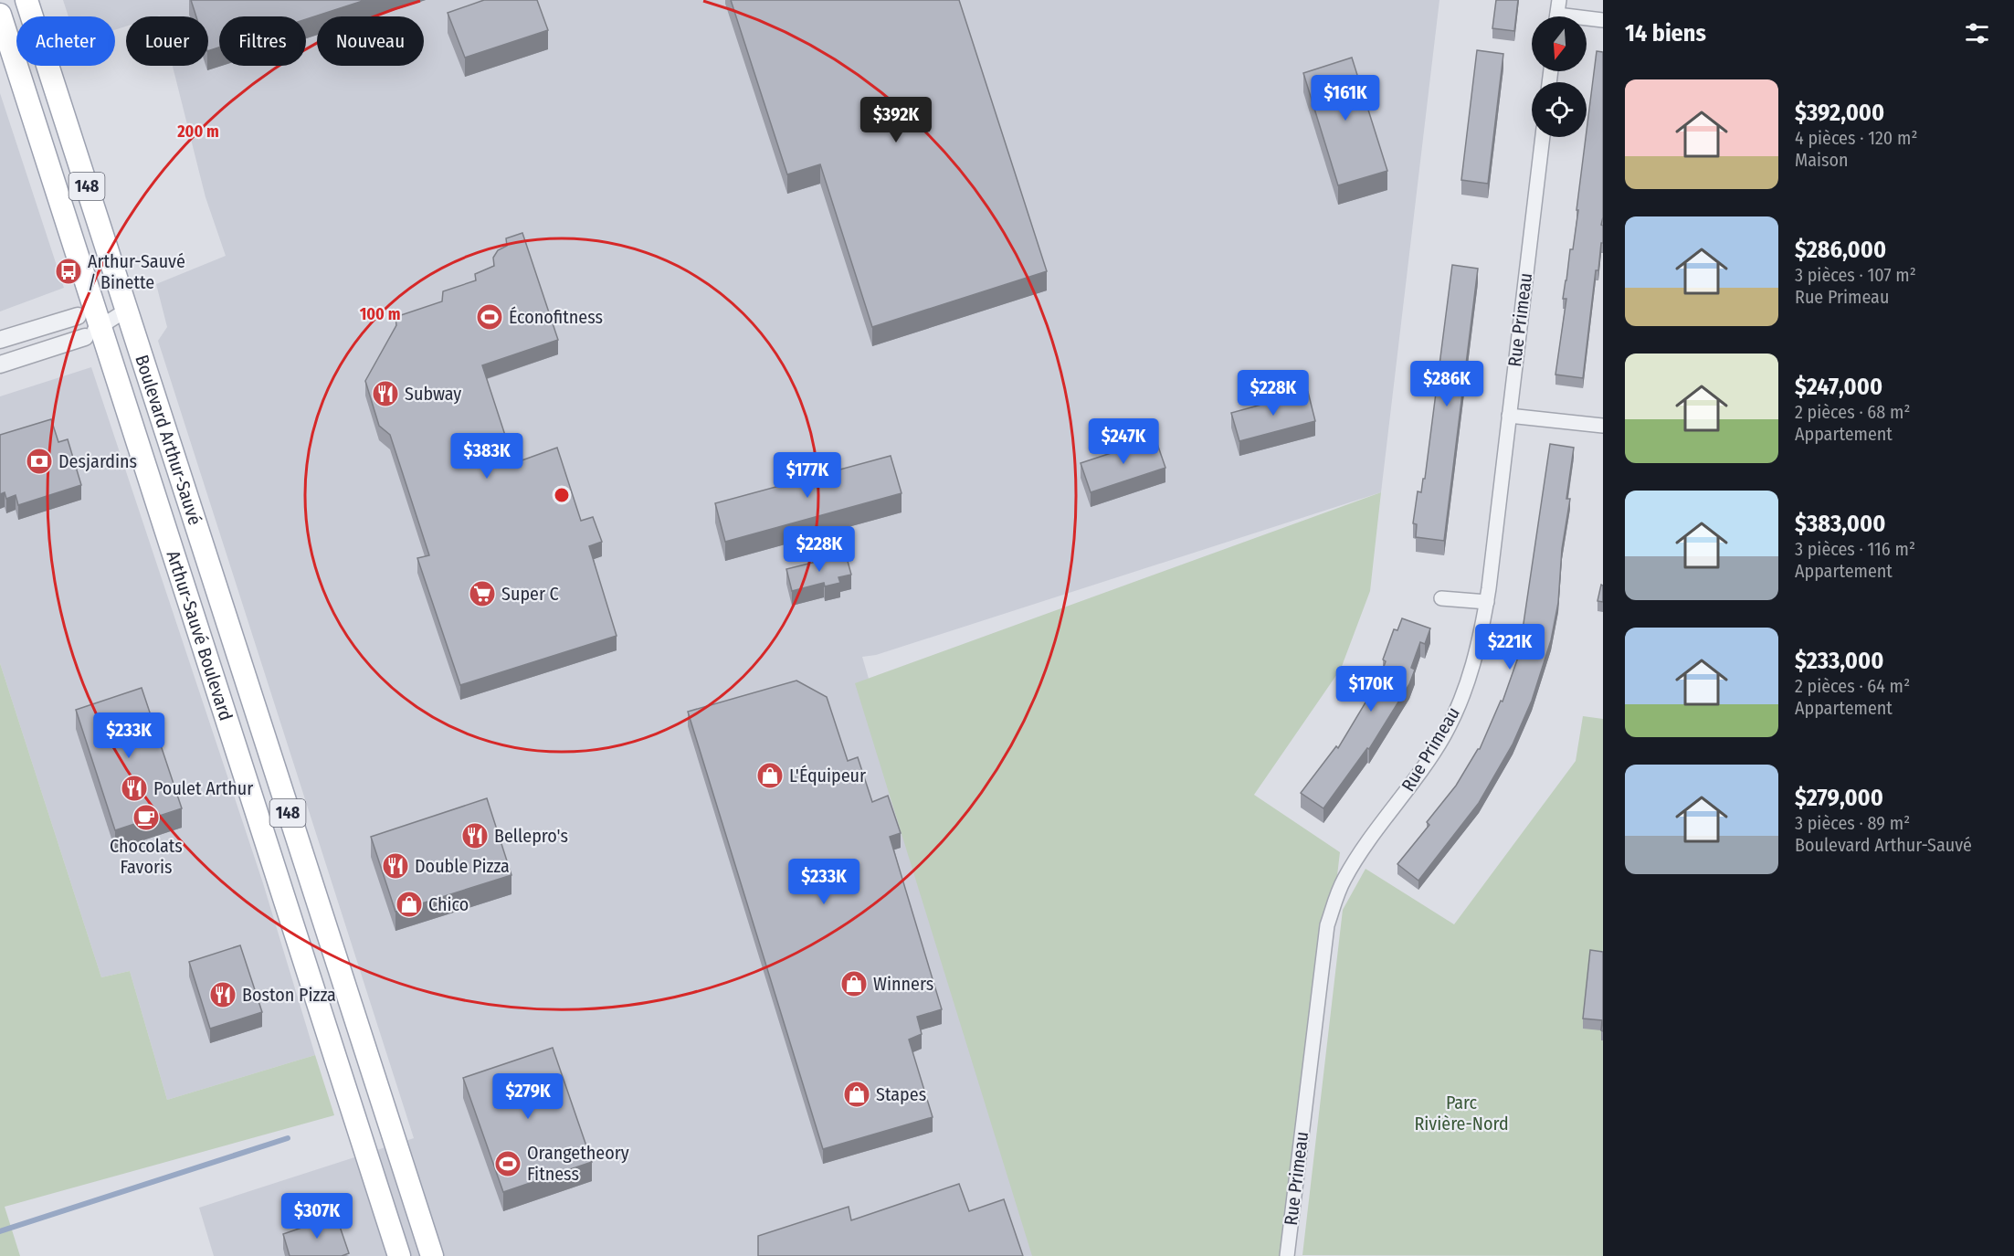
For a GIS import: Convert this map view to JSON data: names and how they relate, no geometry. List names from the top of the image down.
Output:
{
  "streets": {
    "main road": ["148", "Boulevard Arthur-Sauvé", "Arthur-Sauvé Boulevard"],
    "street": ["Rue Primeau"]
  },
  "crossings": [
    ["148", "Boulevard Arthur-Sauvé"]
  ],
  "parks": ["Parc Rivière-Nord"],
  "places": {
    "bus stop": ["Arthur-Sauvé / Binette"],
    "sports": ["Éconofitness", "Orangetheory Fitness"],
    "restaurant": [
      "Subway",
      "Poulet Arthur",
      "Bellepro's",
      "Double Pizza",
      "Boston Pizza"
    ],
    "bank": ["Desjardins"],
    "supermarket": ["Super C"],
    "shop": [
      "L'Équipeur",
      "Chico",
      "Winners",
      "Stapes"
    ],
    "cafe": ["Chocolats Favoris"]
  },
  "north": "bottom",
  "page": {
    "heading": "14 biens",
    "chip": [
      "Acheter",
      "Louer",
      "Filtres",
      "Nouveau"
    ],
    "list": [
      {
        "name": "$392,000",
        "note": "4 pièces · 120 m² · Maison"
      },
      {
        "name": "$286,000",
        "note": "3 pièces · 107 m² · Rue Primeau"
      },
      {
        "name": "$247,000",
        "note": "2 pièces · 68 m² · Appartement"
      },
      {
        "name": "$383,000",
        "note": "3 pièces · 116 m² · Appartement"
      },
      {
        "name": "$233,000",
        "note": "2 pièces · 64 m² · Appartement"
      },
      {
        "name": "$279,000",
        "note": "3 pièces · 89 m² · Boulevard Arthur-Sauvé"
      }
    ],
    "price": [
      "$161K",
      "$392K",
      "$286K",
      "$228K",
      "$247K",
      "$383K",
      "$177K",
      "$228K",
      "$221K",
      "$170K",
      "$233K",
      "$233K",
      "$279K",
      "$307K"
    ]
  },
  "rings": ["200 m", "100 m"]
}
